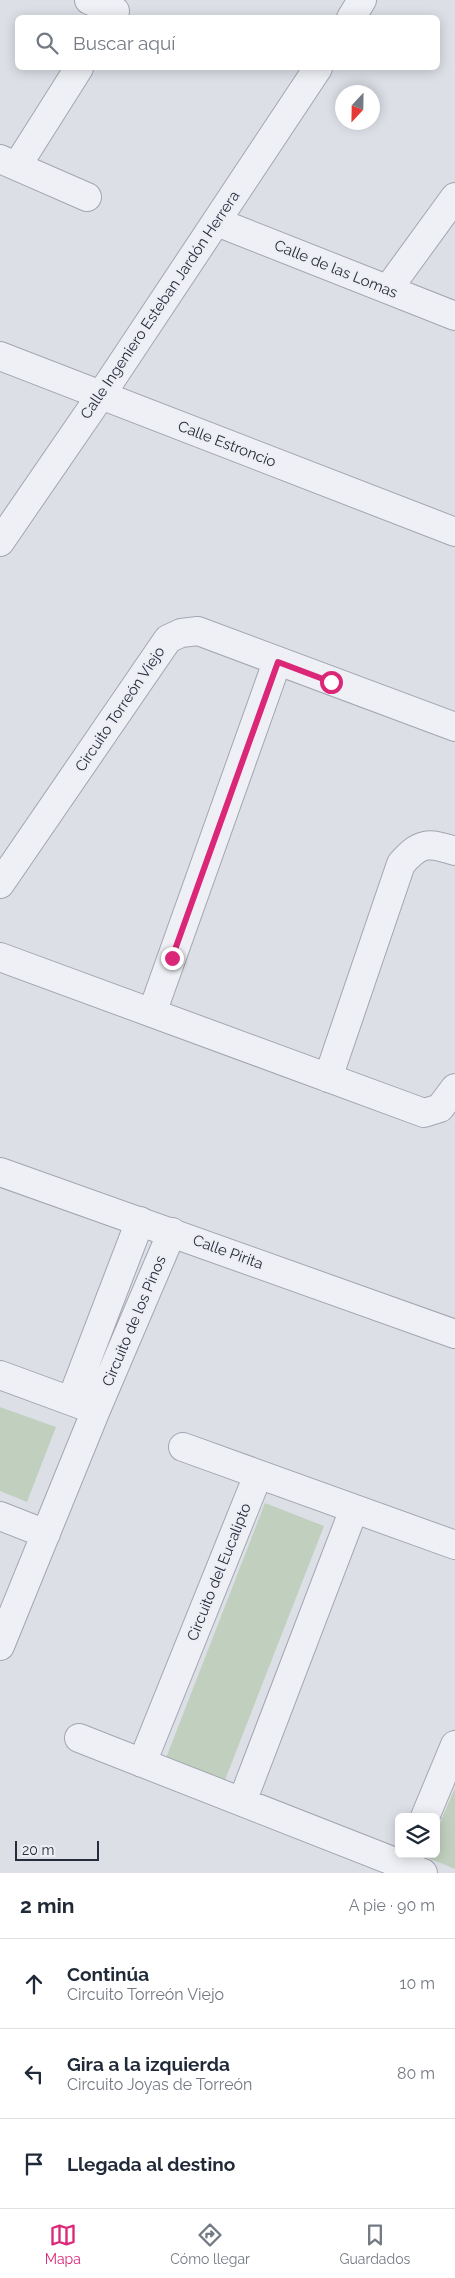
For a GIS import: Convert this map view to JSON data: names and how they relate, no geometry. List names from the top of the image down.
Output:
{
  "streets": {
    "street": [
      "Calle de las Lomas",
      "Calle Ingeniero Esteban Jardón Herrera",
      "Calle Estroncio",
      "Circuito Torreón Viejo",
      "Calle Pirita",
      "Circuito de los Pinos",
      "Circuito del Eucalipto"
    ]
  },
  "crossings": [
    ["Calle de las Lomas", "Calle Ingeniero Esteban Jardón Herrera"],
    ["Calle Ingeniero Esteban Jardón Herrera", "Calle Estroncio"],
    ["Calle Pirita", "Circuito de los Pinos"]
  ],
  "scale_bar": "20 m",
  "north": "bottom",
  "page": {
    "search": "Buscar aquí",
    "scale": "20 m",
    "heading": ["2 min", "A pie · 90 m"],
    "list": [
      ["Continúa", "Circuito Torreón Viejo", "10 m"],
      ["Gira a la izquierda", "Circuito Joyas de Torreón", "80 m"],
      "Llegada al destino"
    ],
    "nav": ["Mapa", "Cómo llegar", "Guardados"]
  }
}
